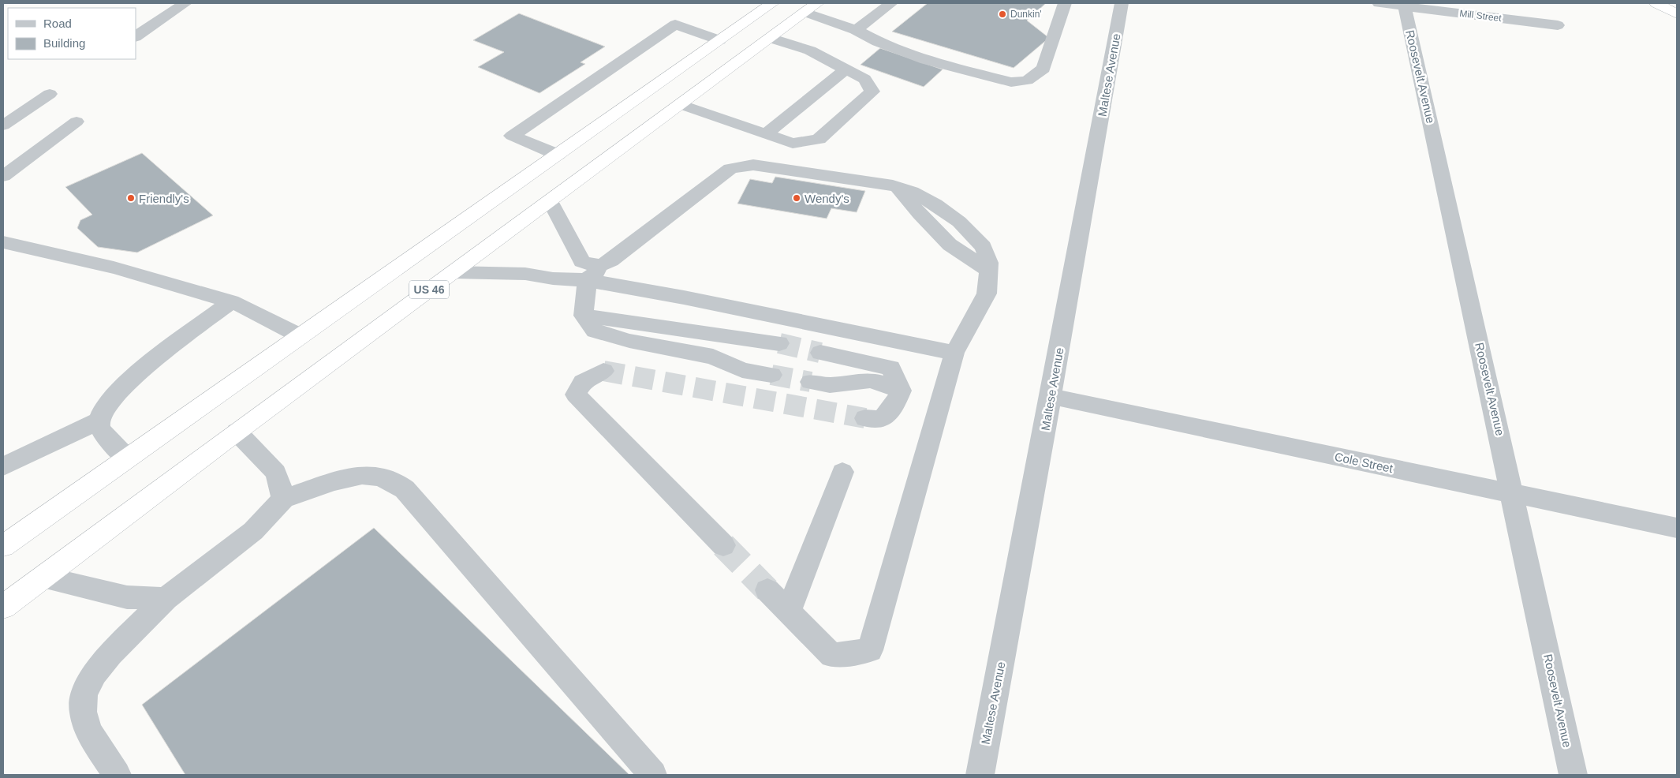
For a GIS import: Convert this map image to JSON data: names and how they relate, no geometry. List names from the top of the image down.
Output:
{
  "streets": {
    "highway": ["US 46"],
    "street": [
      "Mill Street",
      "Maltese Avenue",
      "Roosevelt Avenue",
      "Cole Street"
    ]
  },
  "crossings": [
    ["Mill Street", "Roosevelt Avenue"],
    ["Maltese Avenue", "Cole Street"],
    ["Roosevelt Avenue", "Cole Street"]
  ],
  "places": ["Dunkin'", "Friendly's", "Wendy's"],
  "legend": ["Road", "Building"]
}
